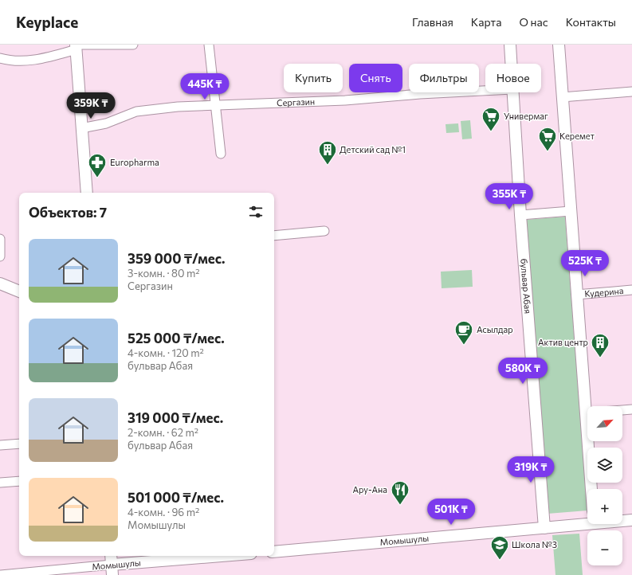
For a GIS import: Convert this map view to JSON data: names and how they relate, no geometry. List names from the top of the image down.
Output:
{
  "streets": {
    "main road": ["бульвар Абая", "Момышулы"],
    "street": ["Сергазин", "Кудерина"]
  },
  "crossings": [
    ["бульвар Абая", "Момышулы"]
  ],
  "places": {
    "supermarket": ["Универмаг", "Керемет"],
    "building": ["Детский сад №1", "Актив центр"],
    "pharmacy": ["Europharma"],
    "cafe": ["Асылдар"],
    "restaurant": ["Ару-Ана"],
    "school or university": ["Школа №3"]
  },
  "north": "top right",
  "page": {
    "header": "Keyplace",
    "nav": [
      "Главная",
      "Карта",
      "О нас",
      "Контакты"
    ],
    "chip": [
      "Купить",
      "Снять",
      "Фильтры",
      "Новое"
    ],
    "price": [
      "445K ₸",
      "359K ₸",
      "355K ₸",
      "525K ₸",
      "580K ₸",
      "319K ₸",
      "501K ₸"
    ],
    "heading": "Объектов: 7",
    "list": [
      {
        "name": "359 000 ₸/мес.",
        "note": "3-комн. · 80 m² · Сергазин"
      },
      {
        "name": "525 000 ₸/мес.",
        "note": "4-комн. · 120 m² · бульвар Абая"
      },
      {
        "name": "319 000 ₸/мес.",
        "note": "2-комн. · 62 m² · бульвар Абая"
      },
      {
        "name": "501 000 ₸/мес.",
        "note": "4-комн. · 96 m² · Момышулы"
      }
    ],
    "map_buttons": ["+", "−"]
  }
}
